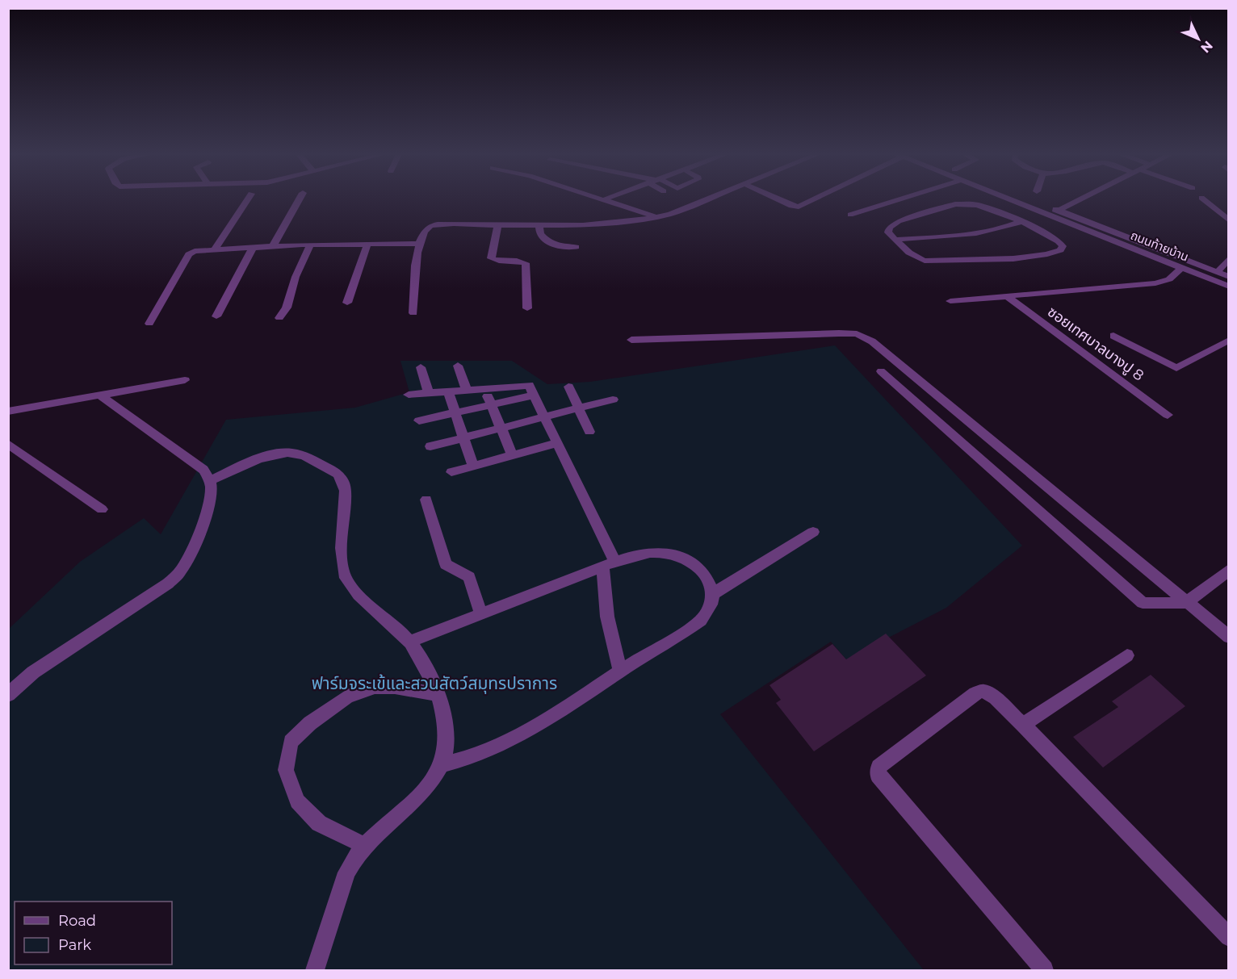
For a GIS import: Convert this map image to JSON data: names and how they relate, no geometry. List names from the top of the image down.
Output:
{
  "streets": {
    "street": ["ถนนท้ายบ้าน", "ซอยเทศบาลบางปู 8"]
  },
  "crossings": [
    ["ถนนท้ายบ้าน", "ซอยเทศบาลบางปู 8"]
  ],
  "parks": ["ฟาร์มจระเข้และสวนสัตว์สมุทรปราการ"],
  "legend": ["Road", "Park"],
  "north": "bottom right"
}
